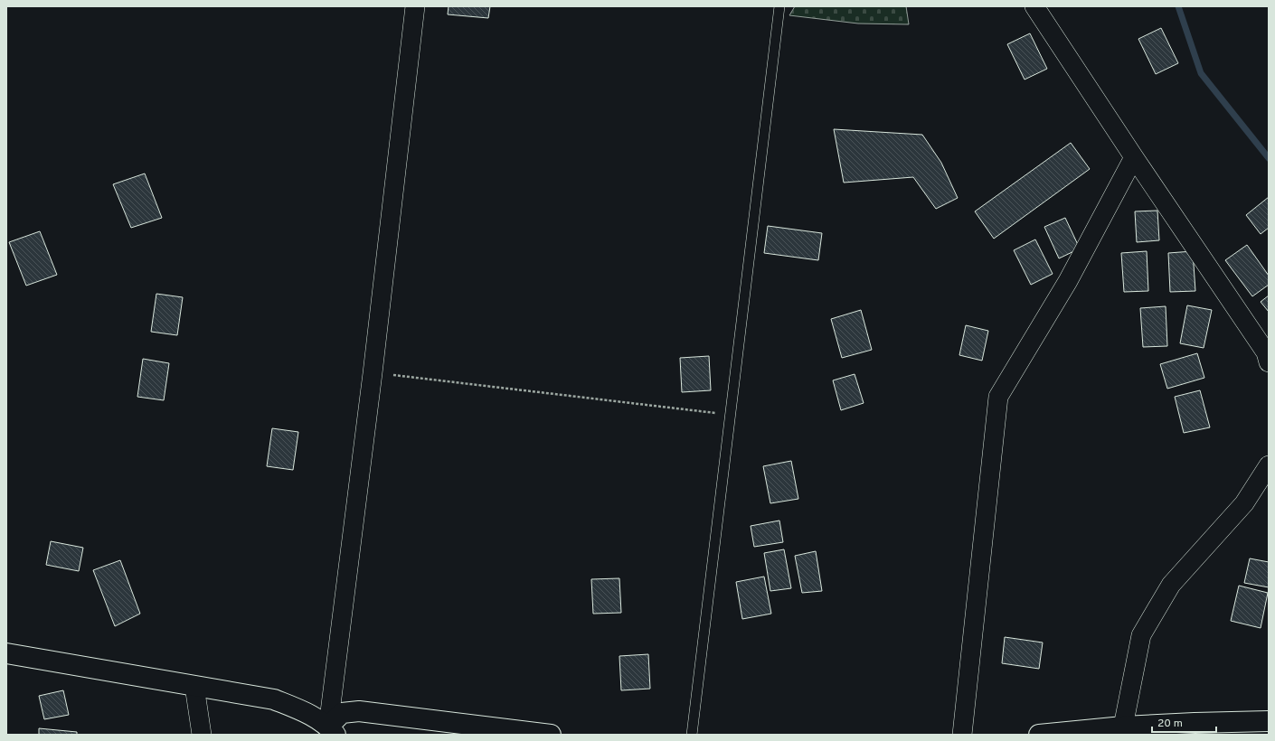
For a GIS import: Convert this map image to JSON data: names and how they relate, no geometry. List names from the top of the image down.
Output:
{
  "scale_bar": "20 m"
}
